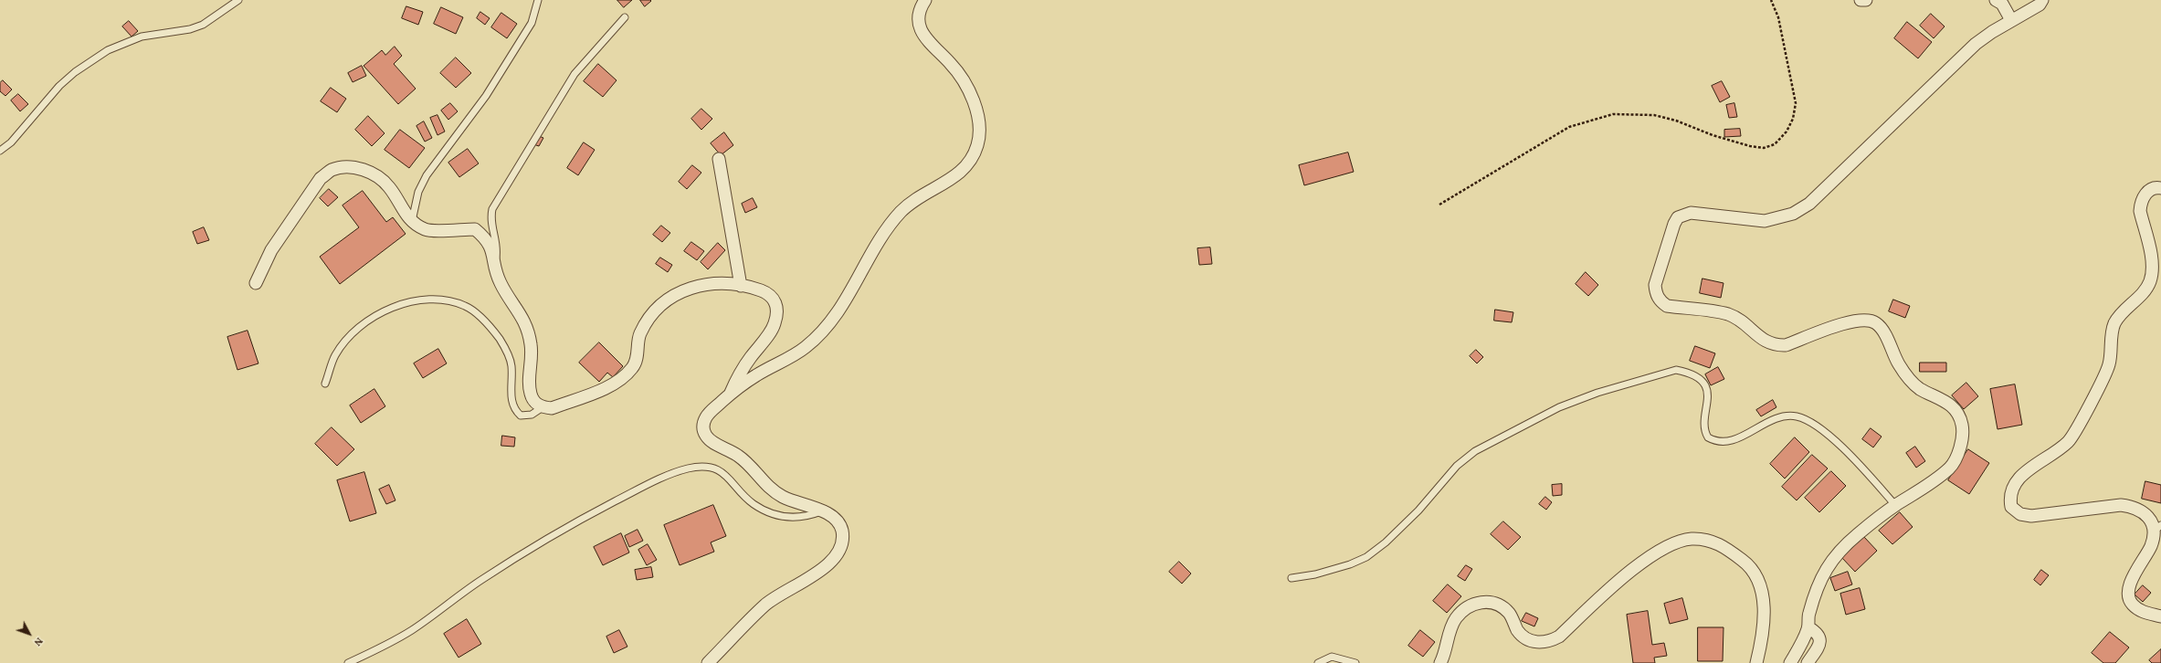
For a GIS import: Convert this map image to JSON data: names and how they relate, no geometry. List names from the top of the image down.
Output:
{
  "north": "bottom right"
}
